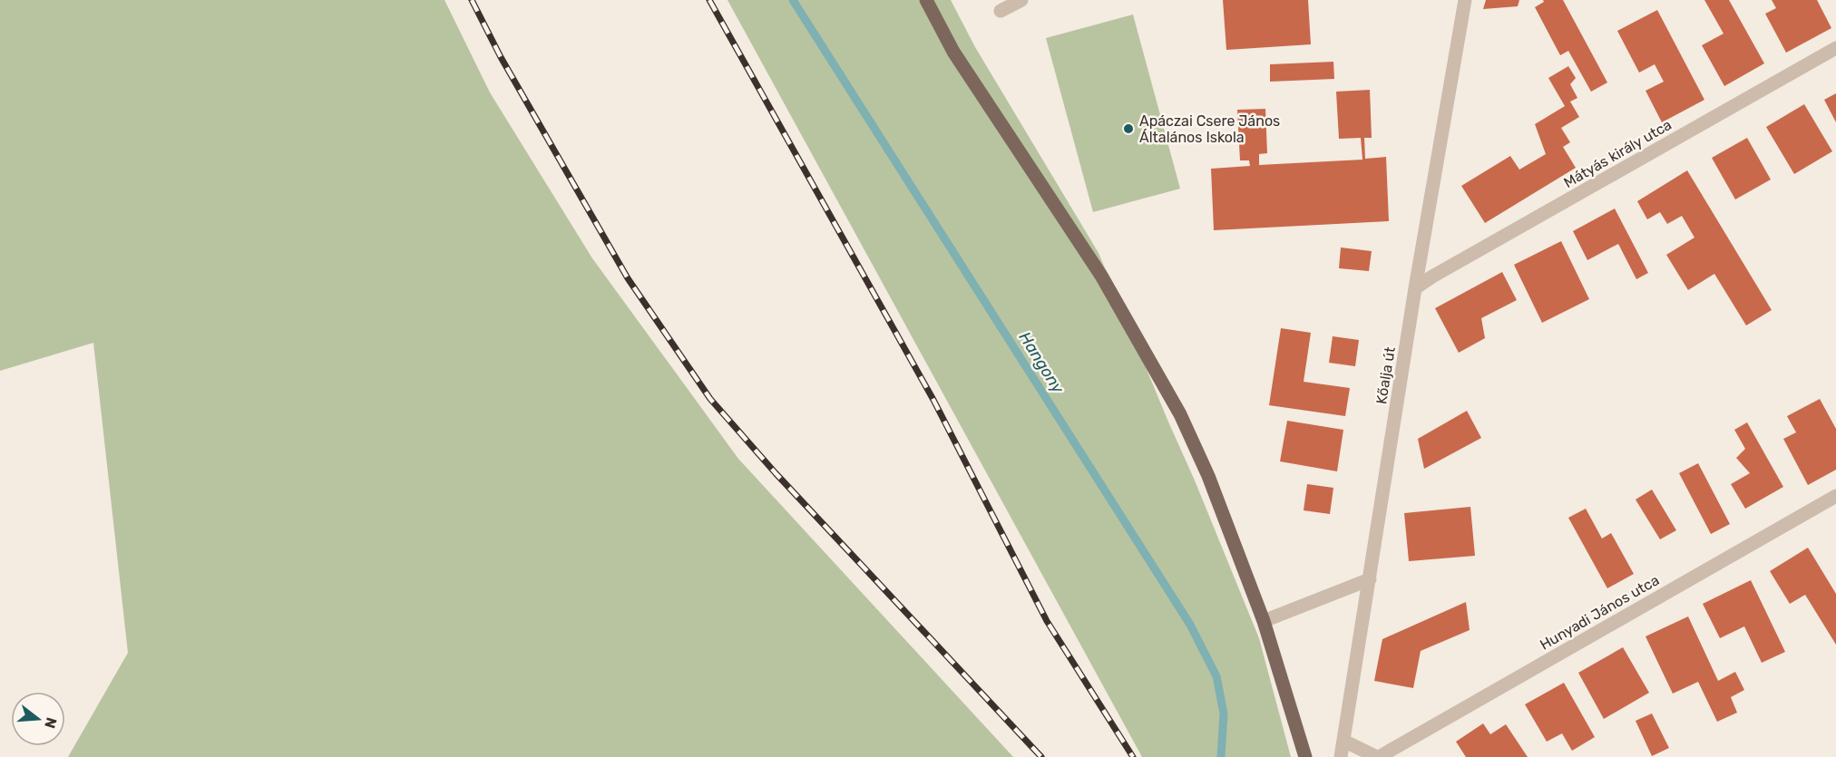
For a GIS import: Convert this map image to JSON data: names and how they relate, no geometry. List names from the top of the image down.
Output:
{
  "streets": {
    "street": ["Mátyás király utca", "Kőalja út", "Hunyadi János utca"]
  },
  "crossings": [
    ["Mátyás király utca", "Kőalja út"],
    ["Kőalja út", "Hunyadi János utca"]
  ],
  "water": ["Hangony"],
  "places": ["Apáczai Csere János Általános Iskola"],
  "north": "right"
}
